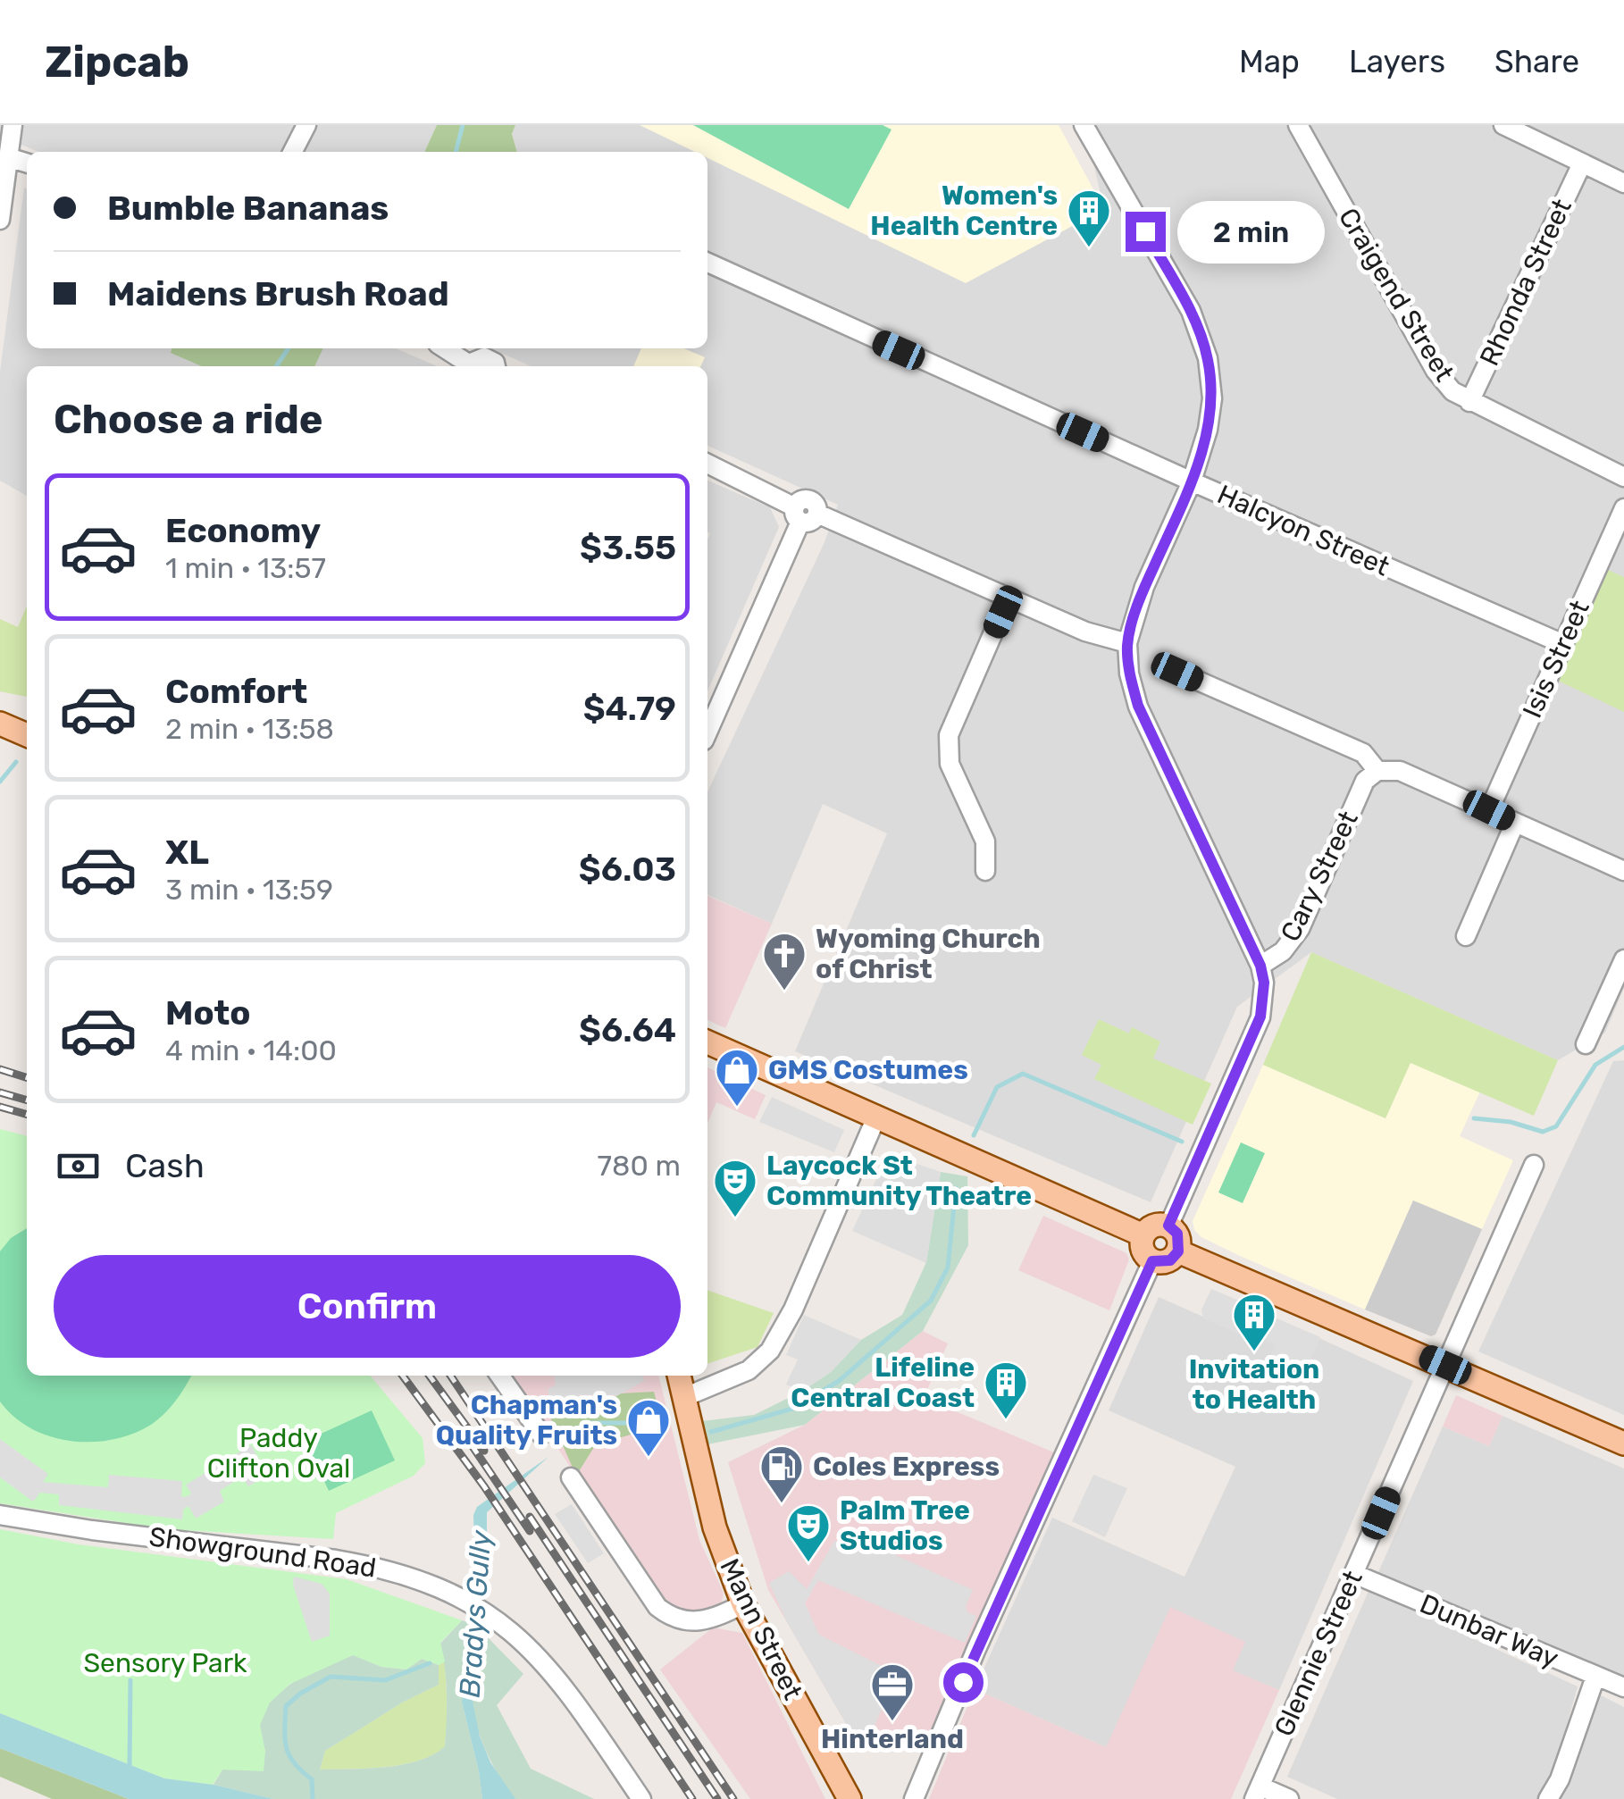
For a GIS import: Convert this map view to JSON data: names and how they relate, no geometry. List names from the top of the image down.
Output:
{
  "streets": {
    "main road": ["Mann Street"],
    "street": [
      "Rhonda Street",
      "Craigend Street",
      "Halcyon Street",
      "Isis Street",
      "Cary Street",
      "Showground Road",
      "Dunbar Way",
      "Glennie Street"
    ]
  },
  "crossings": [
    ["Rhonda Street", "Craigend Street"],
    ["Halcyon Street", "Isis Street"],
    ["Dunbar Way", "Glennie Street"]
  ],
  "water": ["Bradys Gully"],
  "parks": ["Paddy Clifton Oval", "Sensory Park"],
  "places": {
    "building": ["Women's Health Centre", "Invitation to Health", "Lifeline Central Coast"],
    "church": ["Wyoming Church of Christ"],
    "shop": ["GMS Costumes", "Chapman's Quality Fruits"],
    "theatre": ["Laycock St Community Theatre", "Palm Tree Studios"],
    "fuel station": ["Coles Express"],
    "office": ["Hinterland"]
  },
  "page": {
    "header": "Zipcab",
    "nav": ["Map", "Layers", "Share"],
    "banner": ["Bumble Bananas", "Maidens Brush Road"],
    "bubble": "2 min",
    "heading": "Choose a ride",
    "list": [
      {
        "name": "Economy",
        "note": "1 min · 13:57",
        "value": "$3.55"
      },
      {
        "name": "Comfort",
        "note": "2 min · 13:58",
        "value": "$4.79"
      },
      {
        "name": "XL",
        "note": "3 min · 13:59",
        "value": "$6.03"
      },
      {
        "name": "Moto",
        "note": "4 min · 14:00",
        "value": "$6.64"
      }
    ],
    "pay": ["Cash", "780 m"],
    "buttons": "Confirm"
  }
}
